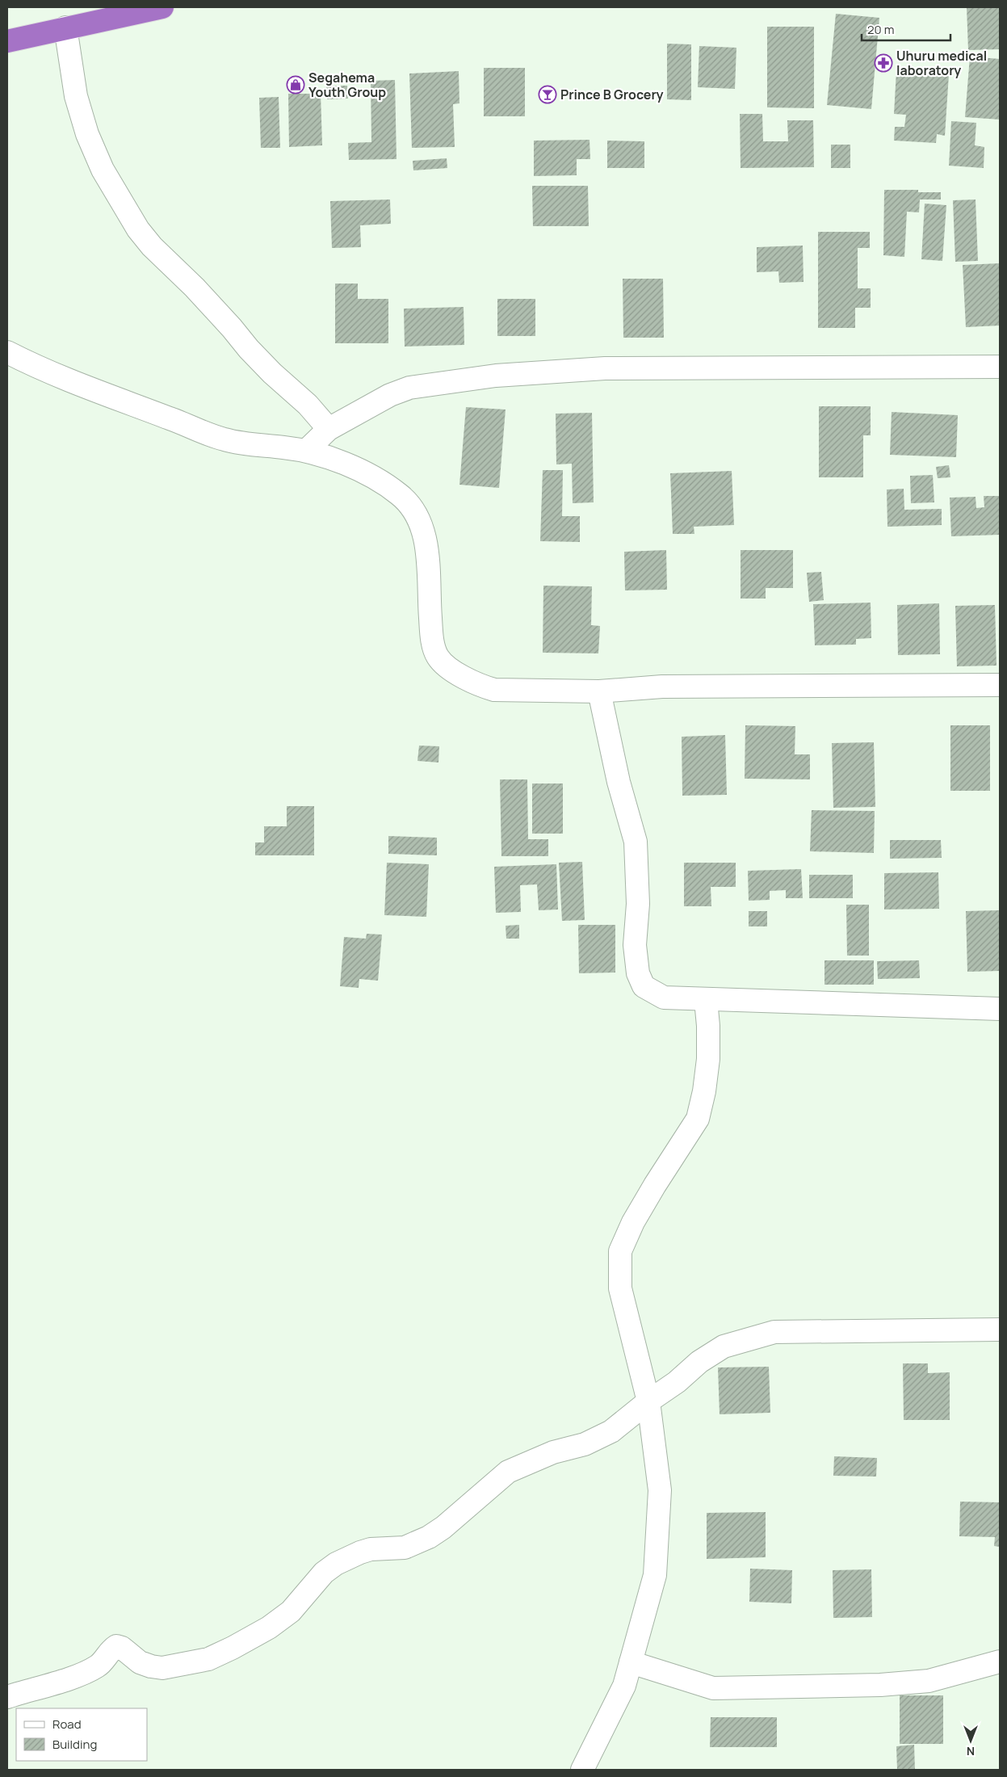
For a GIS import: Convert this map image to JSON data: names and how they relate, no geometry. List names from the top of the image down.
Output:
{
  "places": {
    "pharmacy": ["Uhuru medical laboratory"],
    "shop": ["Segahema Youth Group"],
    "bar": ["Prince B Grocery"]
  },
  "legend": ["Road", "Building"],
  "scale_bar": "20 m",
  "north": "bottom"
}
